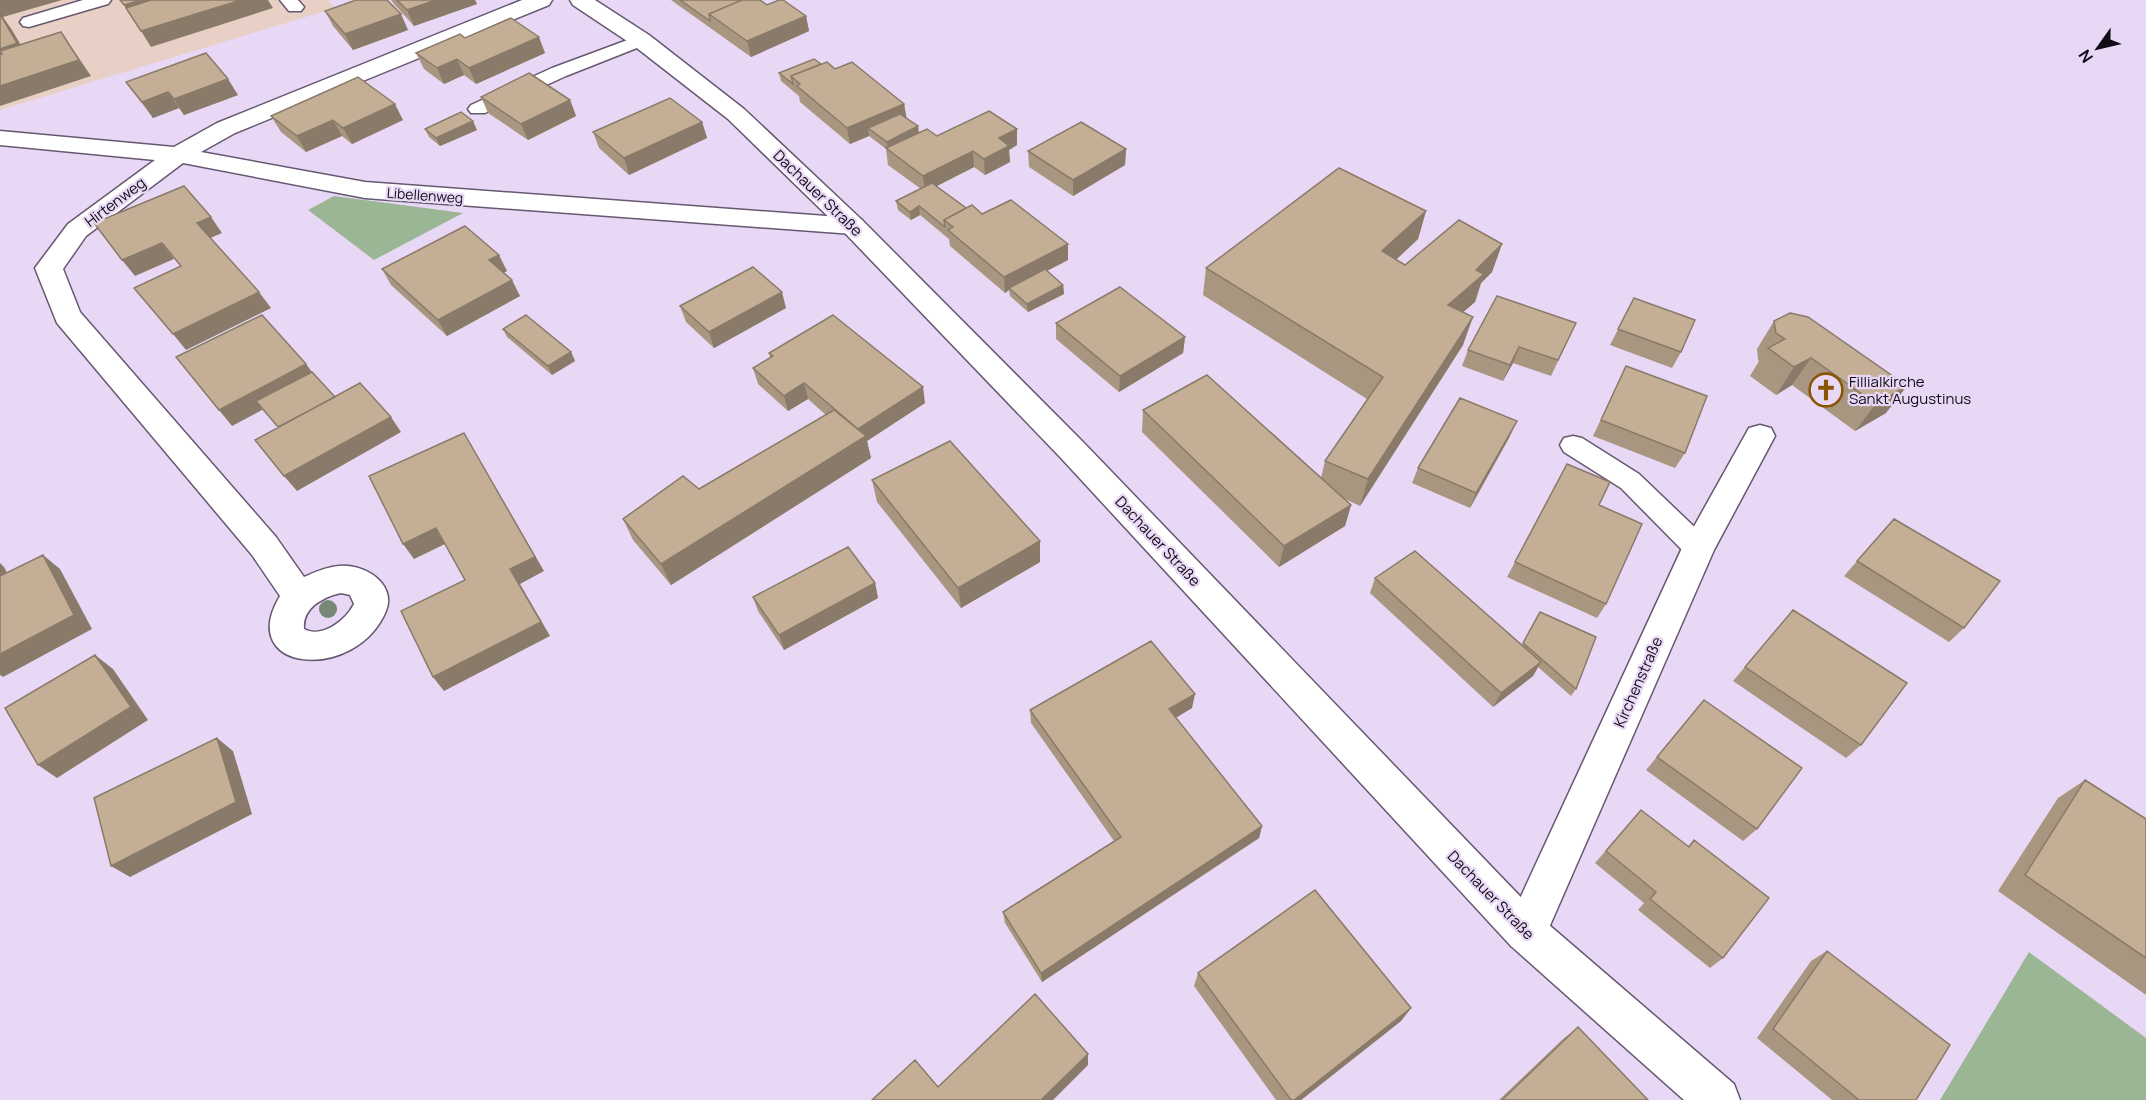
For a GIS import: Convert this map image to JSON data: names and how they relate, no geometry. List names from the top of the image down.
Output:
{
  "streets": {
    "street": [
      "Dachauer Straße",
      "Libellenweg",
      "Hirtenweg",
      "Kirchenstraße"
    ]
  },
  "crossings": [
    ["Dachauer Straße", "Libellenweg"],
    ["Dachauer Straße", "Kirchenstraße"],
    ["Libellenweg", "Hirtenweg"]
  ],
  "places": {
    "church": ["Fillialkirche Sankt Augustinus"]
  },
  "north": "bottom left"
}
